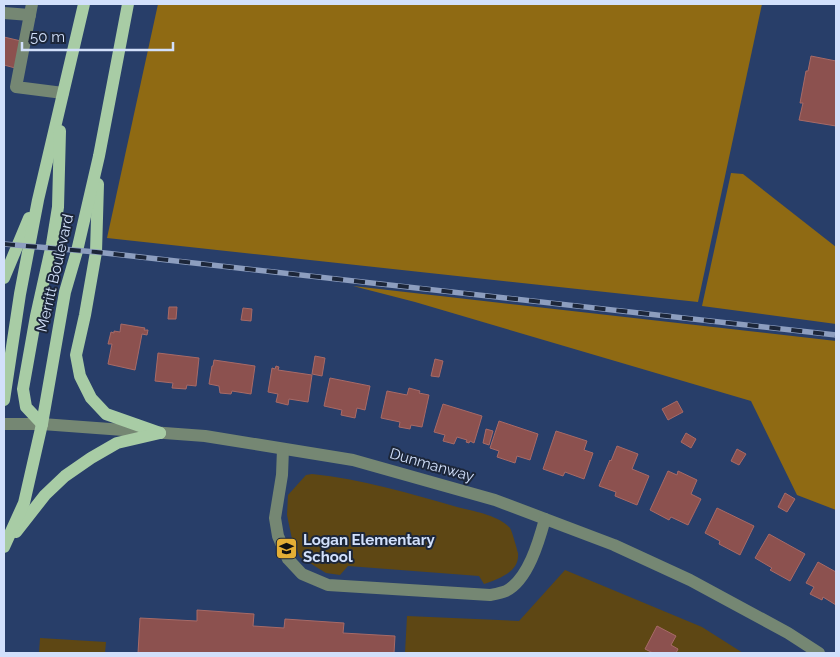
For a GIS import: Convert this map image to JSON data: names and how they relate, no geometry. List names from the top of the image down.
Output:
{
  "streets": {
    "main road": ["Merritt Boulevard"],
    "street": ["Dunmanway"]
  },
  "crossings": [
    ["Merritt Boulevard", "Dunmanway"]
  ],
  "places": {
    "school or university": ["Logan Elementary School"]
  },
  "scale_bar": "50 m"
}
